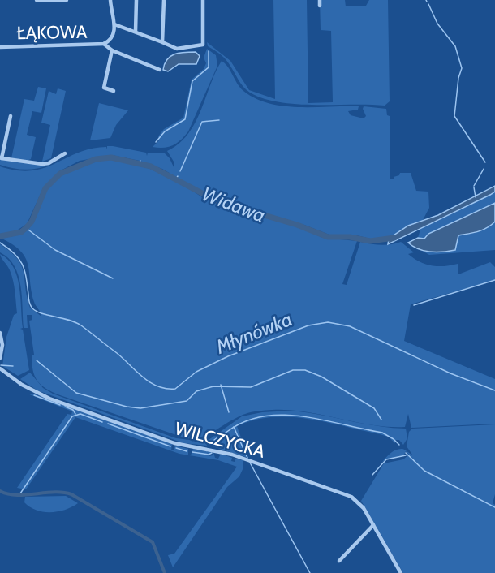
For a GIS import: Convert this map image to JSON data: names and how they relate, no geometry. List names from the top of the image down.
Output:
{
  "streets": {
    "street": ["ŁĄKOWA", "WILCZYCKA"]
  },
  "water": ["Widawa", "Młynówka"]
}
